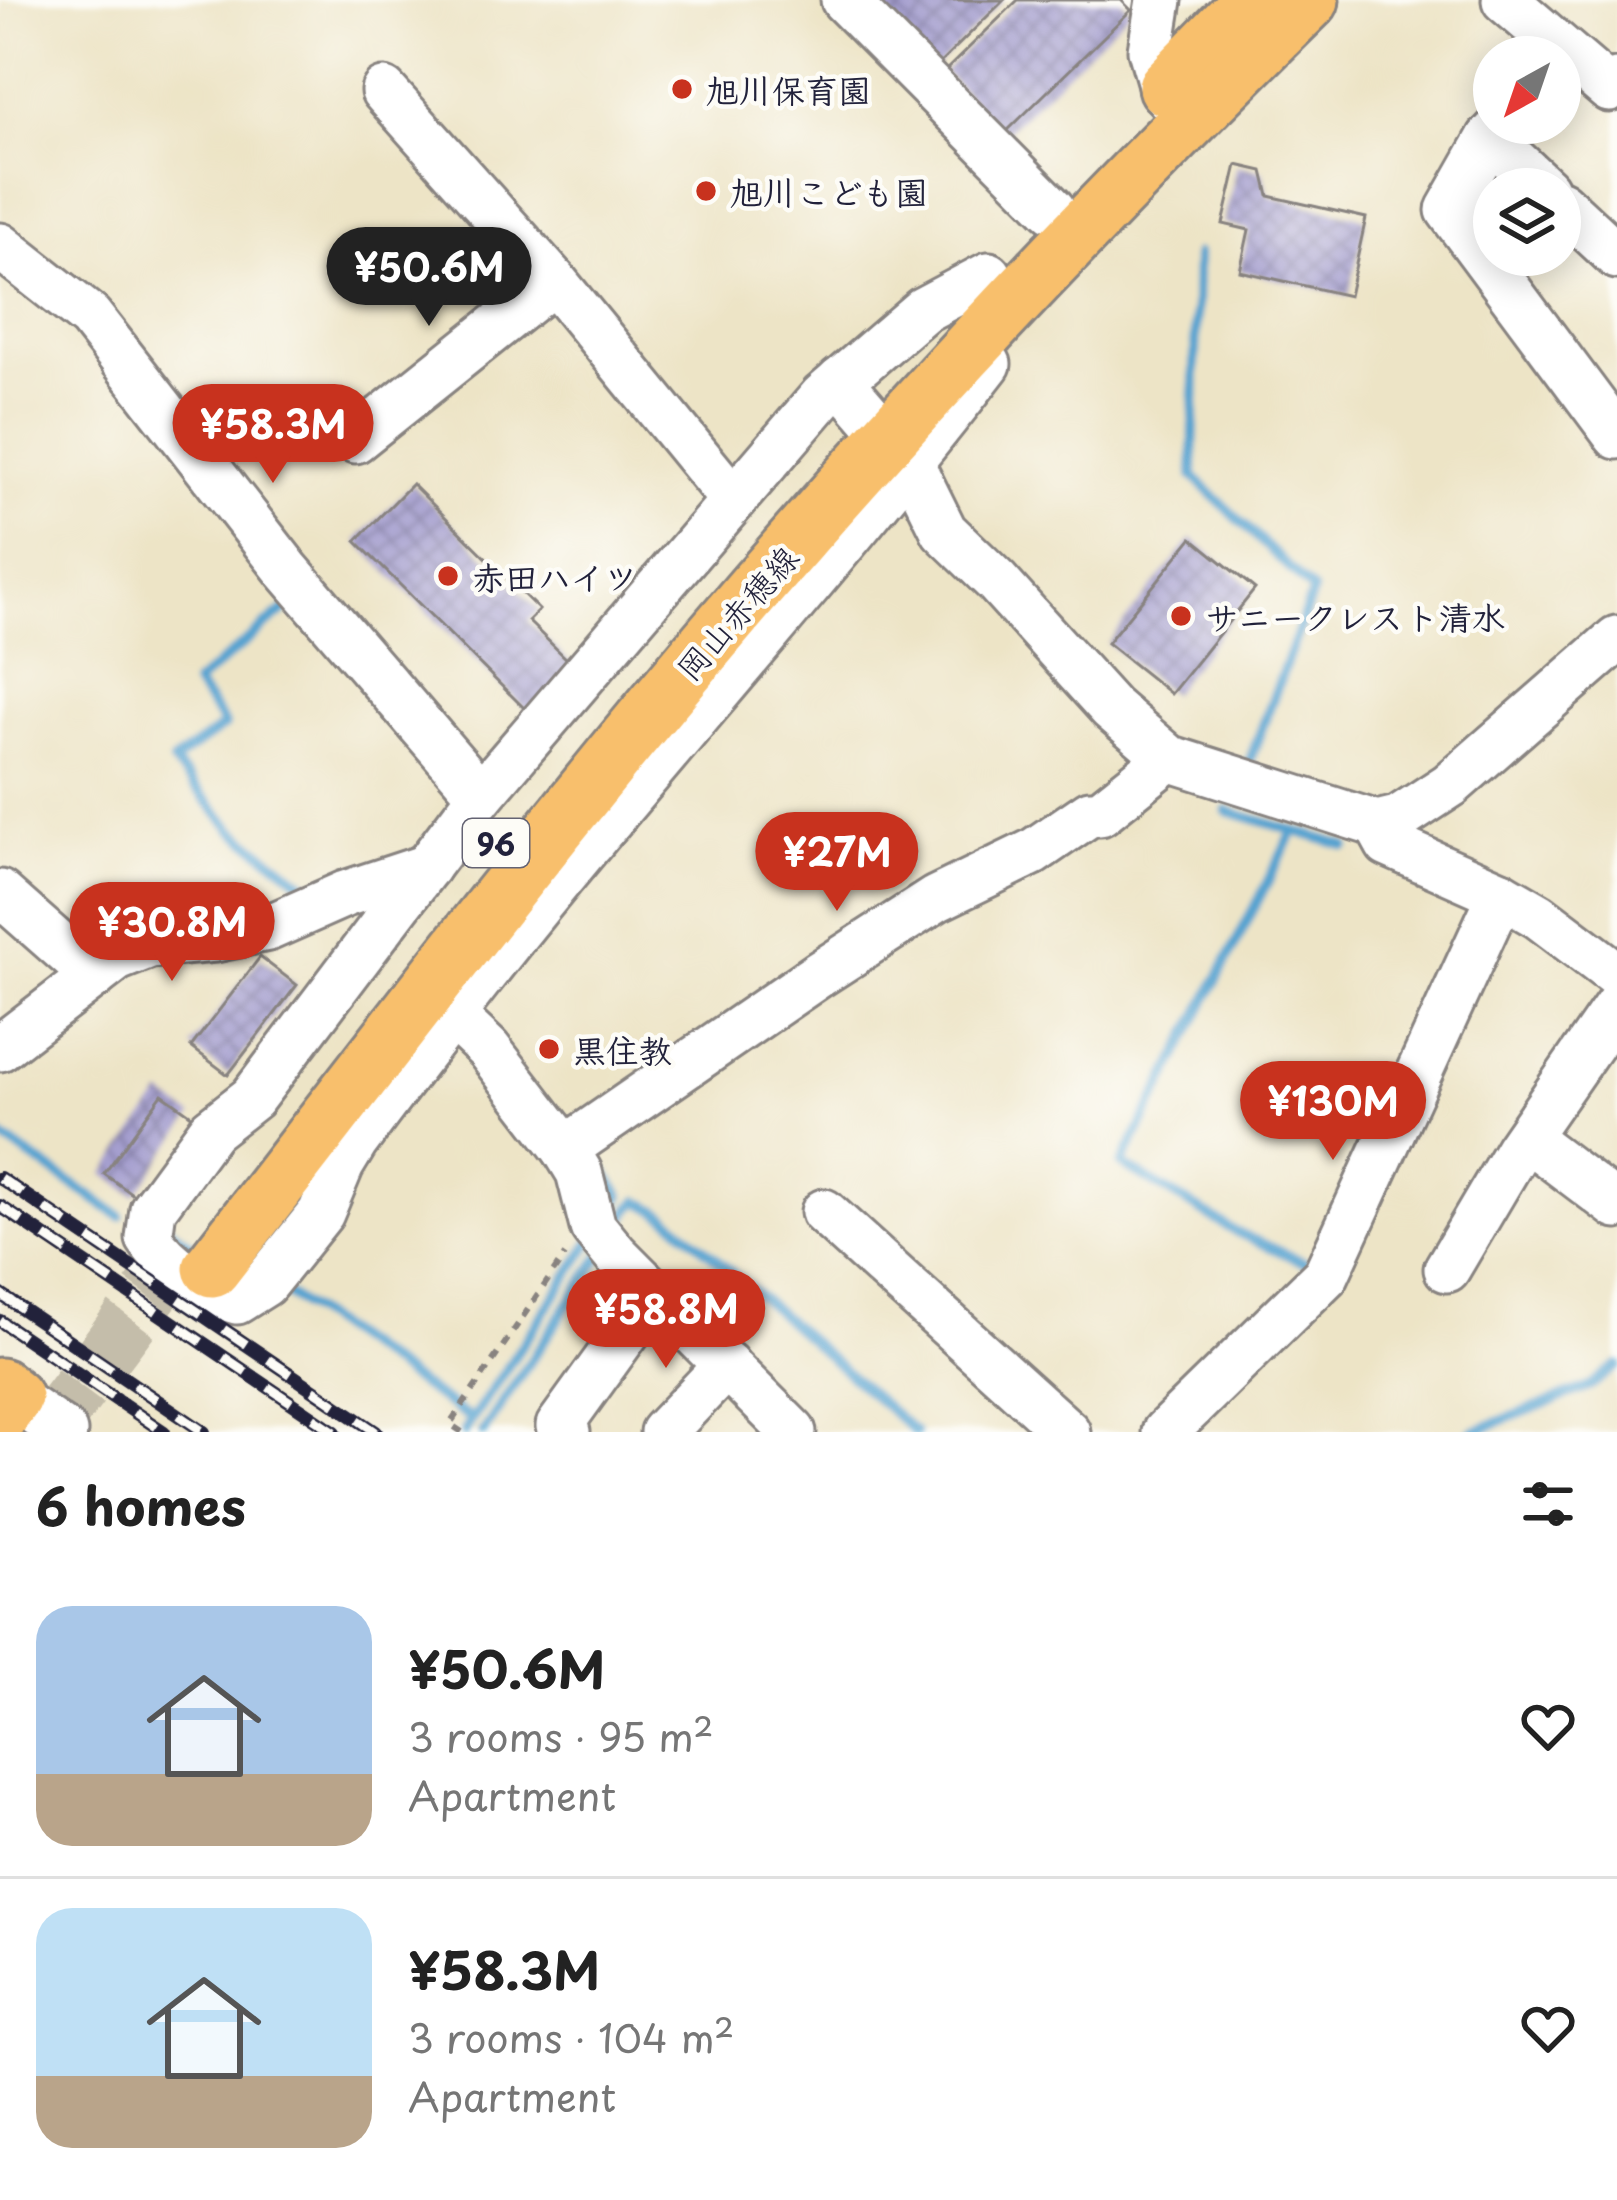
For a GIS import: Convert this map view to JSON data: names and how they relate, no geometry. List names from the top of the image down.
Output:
{
  "streets": {
    "main road": ["岡山赤穂線", "96"]
  },
  "places": [
    "旭川保育園",
    "旭川こども園",
    "赤田ハイツ",
    "サニークレスト清水",
    "黒住教"
  ],
  "north": "bottom left",
  "page": {
    "price": [
      "¥50.6M",
      "¥58.3M",
      "¥27M",
      "¥30.8M",
      "¥130M",
      "¥58.8M"
    ],
    "heading": "6 homes",
    "list": [
      {
        "name": "¥50.6M",
        "note": "3 rooms · 95 m² · Apartment"
      },
      {
        "name": "¥58.3M",
        "note": "3 rooms · 104 m² · Apartment"
      }
    ]
  }
}
